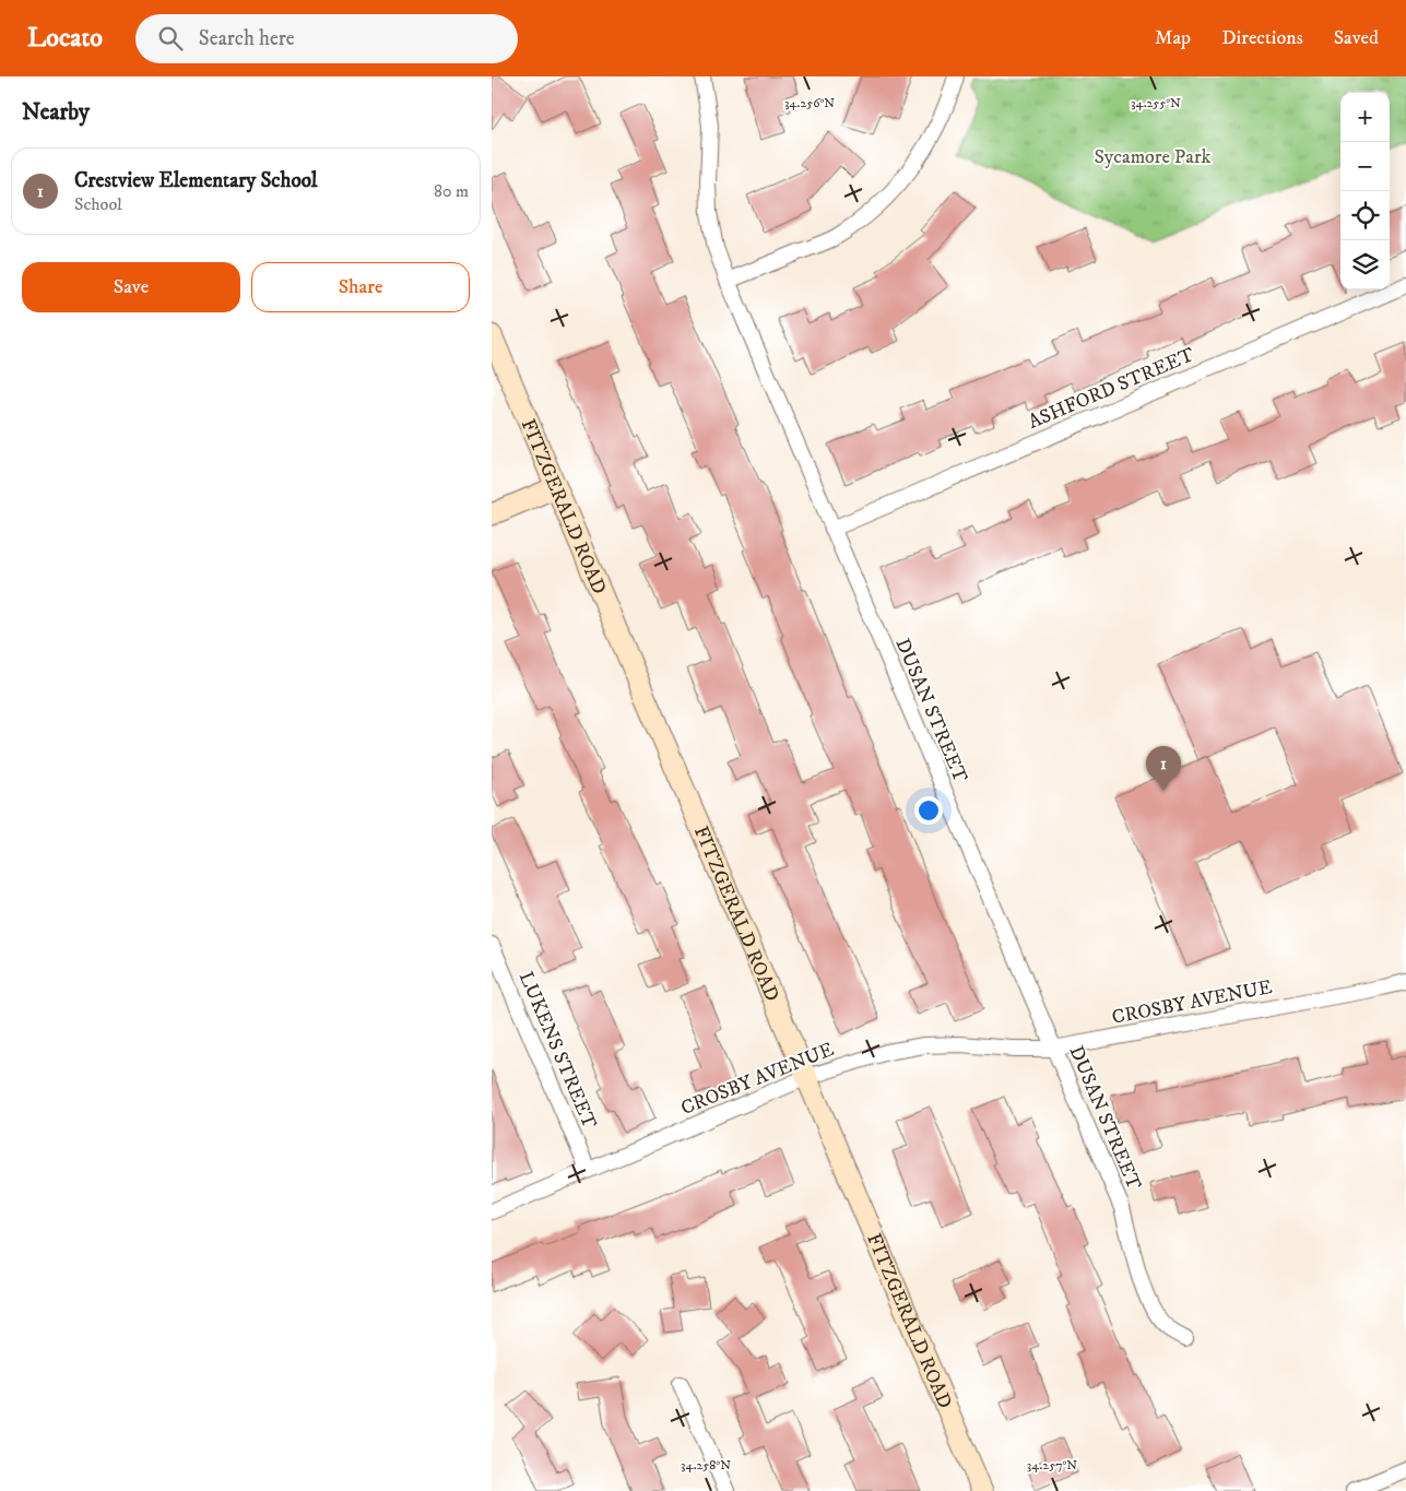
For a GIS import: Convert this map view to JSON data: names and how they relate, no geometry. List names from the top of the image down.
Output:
{
  "streets": {
    "main road": ["FITZGERALD ROAD"],
    "street": [
      "ASHFORD STREET",
      "DUSAN STREET",
      "CROSBY AVENUE",
      "LUKENS STREET"
    ]
  },
  "crossings": [
    ["ASHFORD STREET", "DUSAN STREET"],
    ["FITZGERALD ROAD", "CROSBY AVENUE"],
    ["DUSAN STREET", "CROSBY AVENUE"],
    ["CROSBY AVENUE", "LUKENS STREET"]
  ],
  "parks": ["Sycamore Park"],
  "page": {
    "header": "Locato",
    "search": "Search here",
    "nav": ["Map", "Directions", "Saved"],
    "heading": "Nearby",
    "map_buttons": ["+", "−"],
    "list": [
      {
        "mark": "1",
        "name": "Crestview Elementary School",
        "note": "School",
        "value": "80 m"
      }
    ],
    "buttons": ["Save", "Share"],
    "pins": "1"
  },
  "coordinates": [
    "34.256°N",
    "34.255°N",
    "34.258°N",
    "34.257°N"
  ]
}
